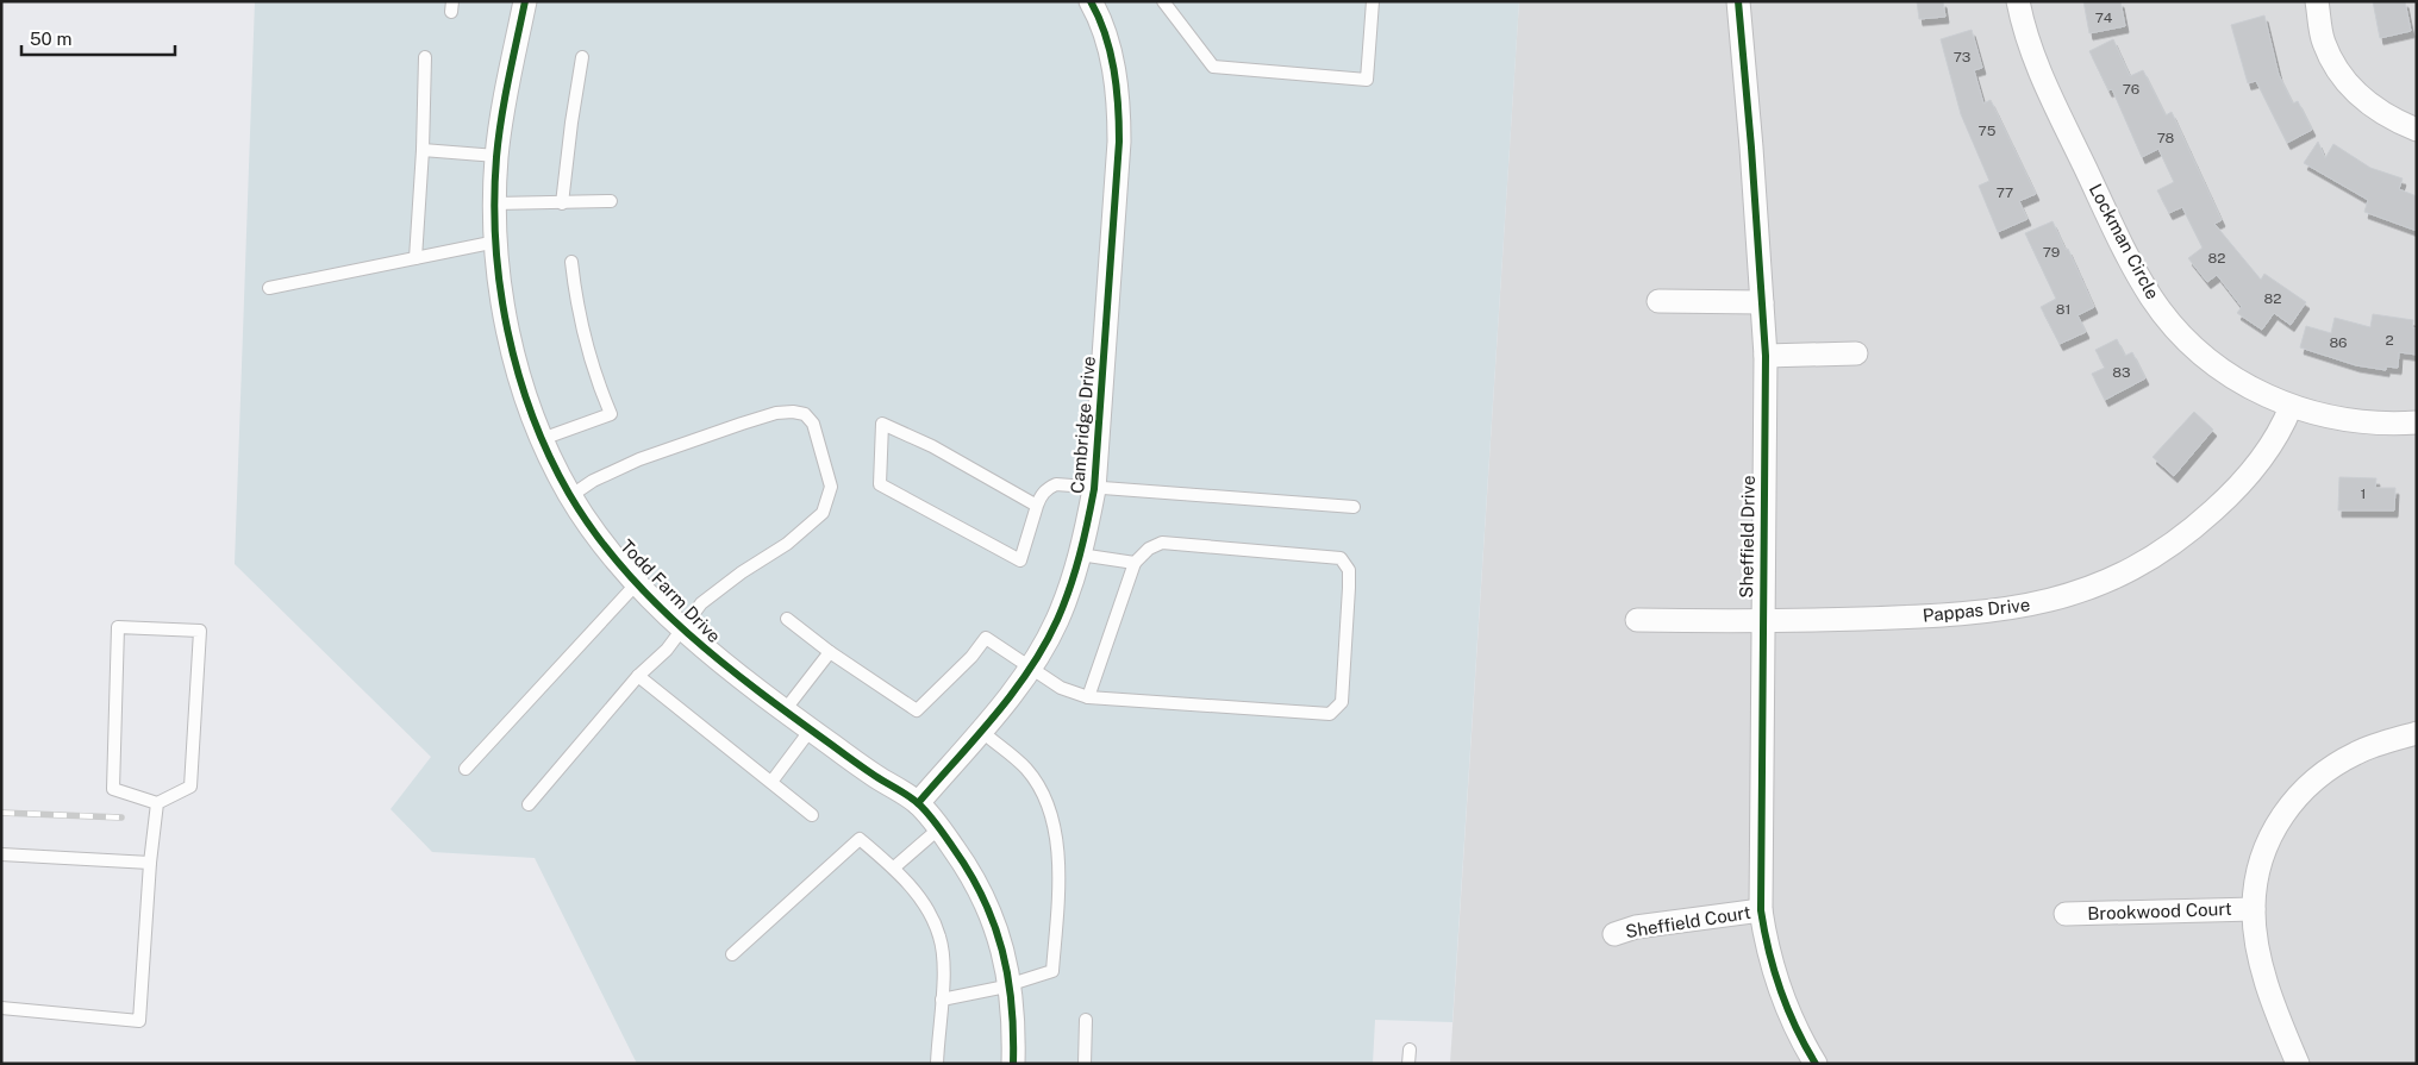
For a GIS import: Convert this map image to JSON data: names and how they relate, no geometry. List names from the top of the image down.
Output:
{
  "streets": {
    "street": [
      "Lockman Circle",
      "Cambridge Drive",
      "Sheffield Drive",
      "Todd Farm Drive",
      "Pappas Drive",
      "Brookwood Court",
      "Sheffield Court"
    ]
  },
  "crossings": [
    ["Lockman Circle", "Pappas Drive"],
    ["Cambridge Drive", "Todd Farm Drive"],
    ["Sheffield Drive", "Pappas Drive"],
    ["Sheffield Drive", "Sheffield Court"]
  ],
  "house_numbers": [
    "74",
    "73",
    "76",
    "75",
    "78",
    "77",
    "79",
    "82",
    "82",
    "81",
    "2",
    "86",
    "83",
    "1"
  ],
  "scale_bar": "50 m"
}
